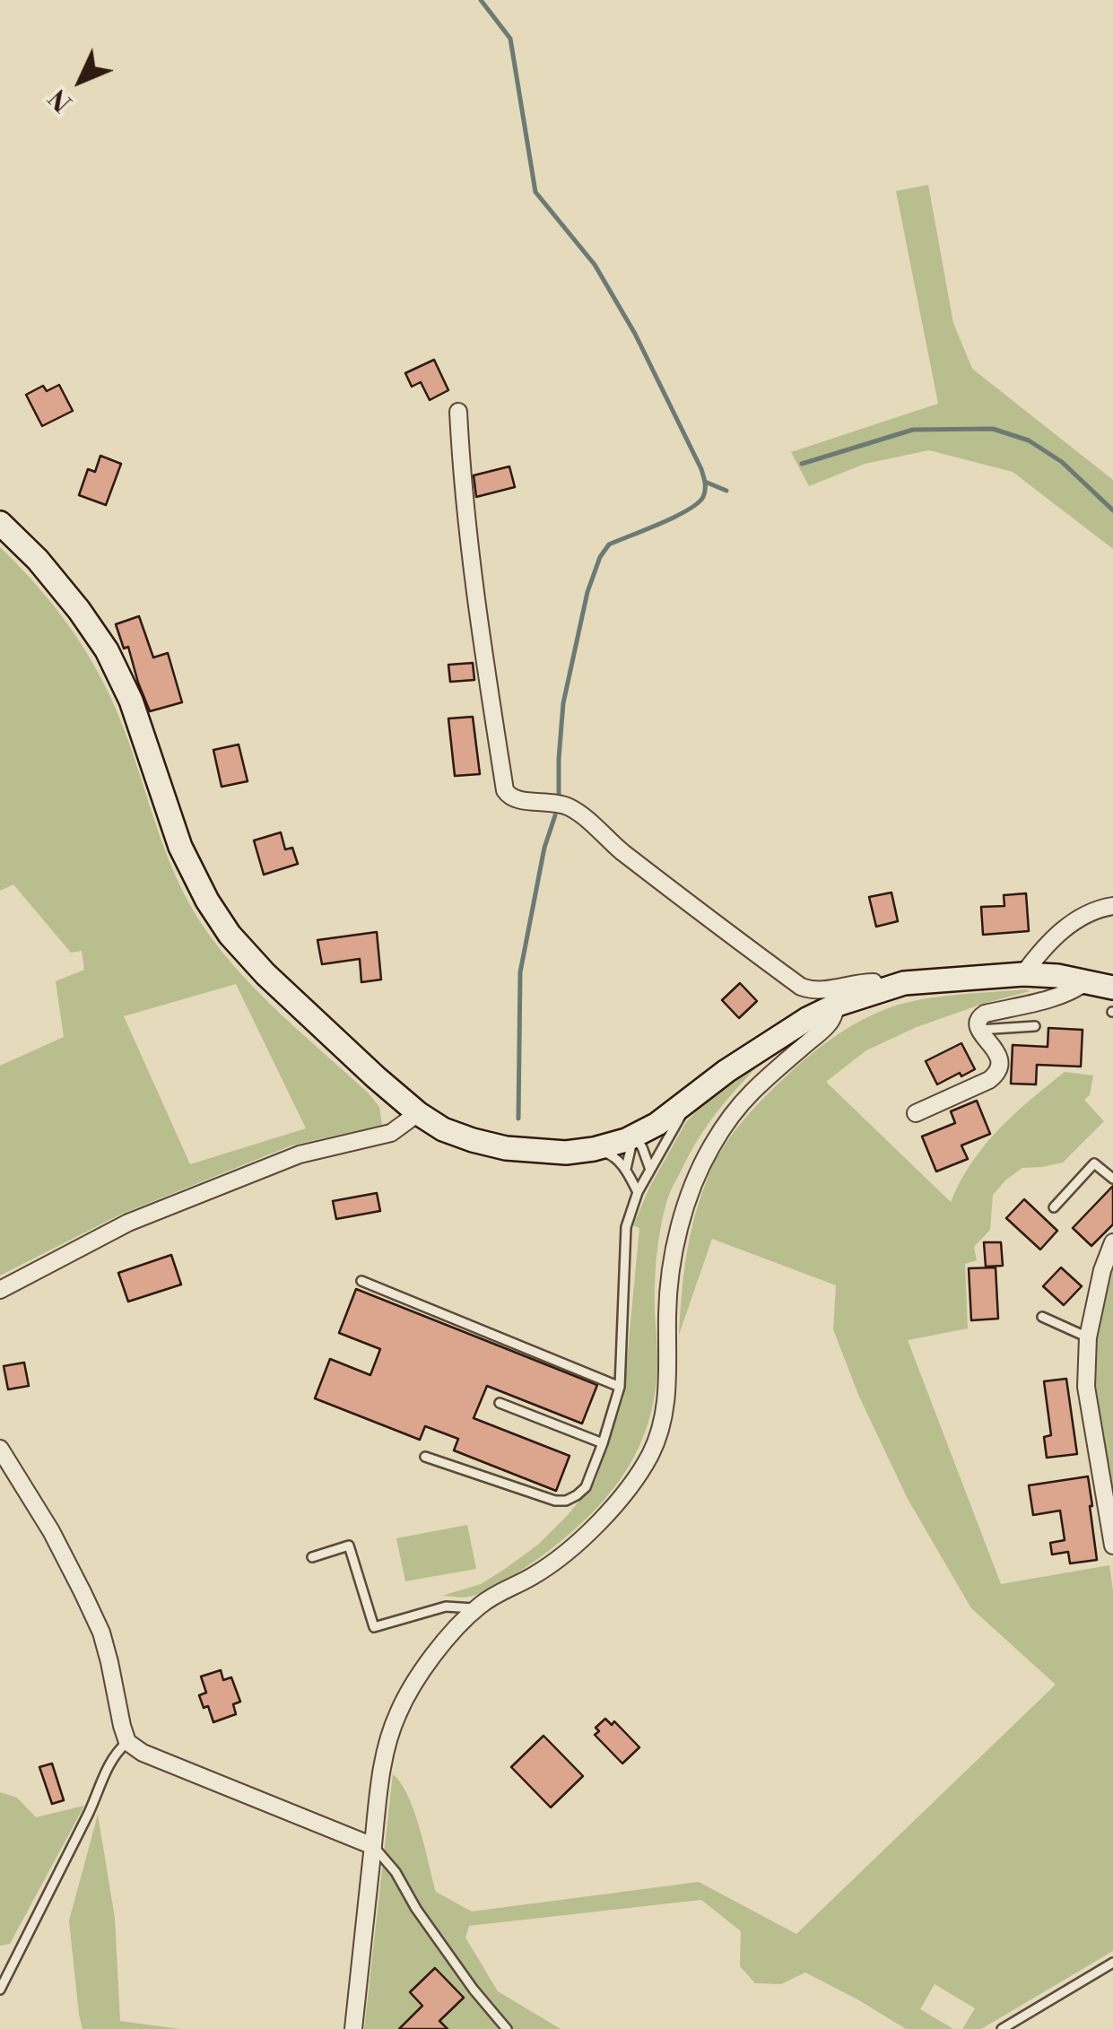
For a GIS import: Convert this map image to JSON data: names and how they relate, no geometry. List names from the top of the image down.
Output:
{
  "north": "bottom left"
}
